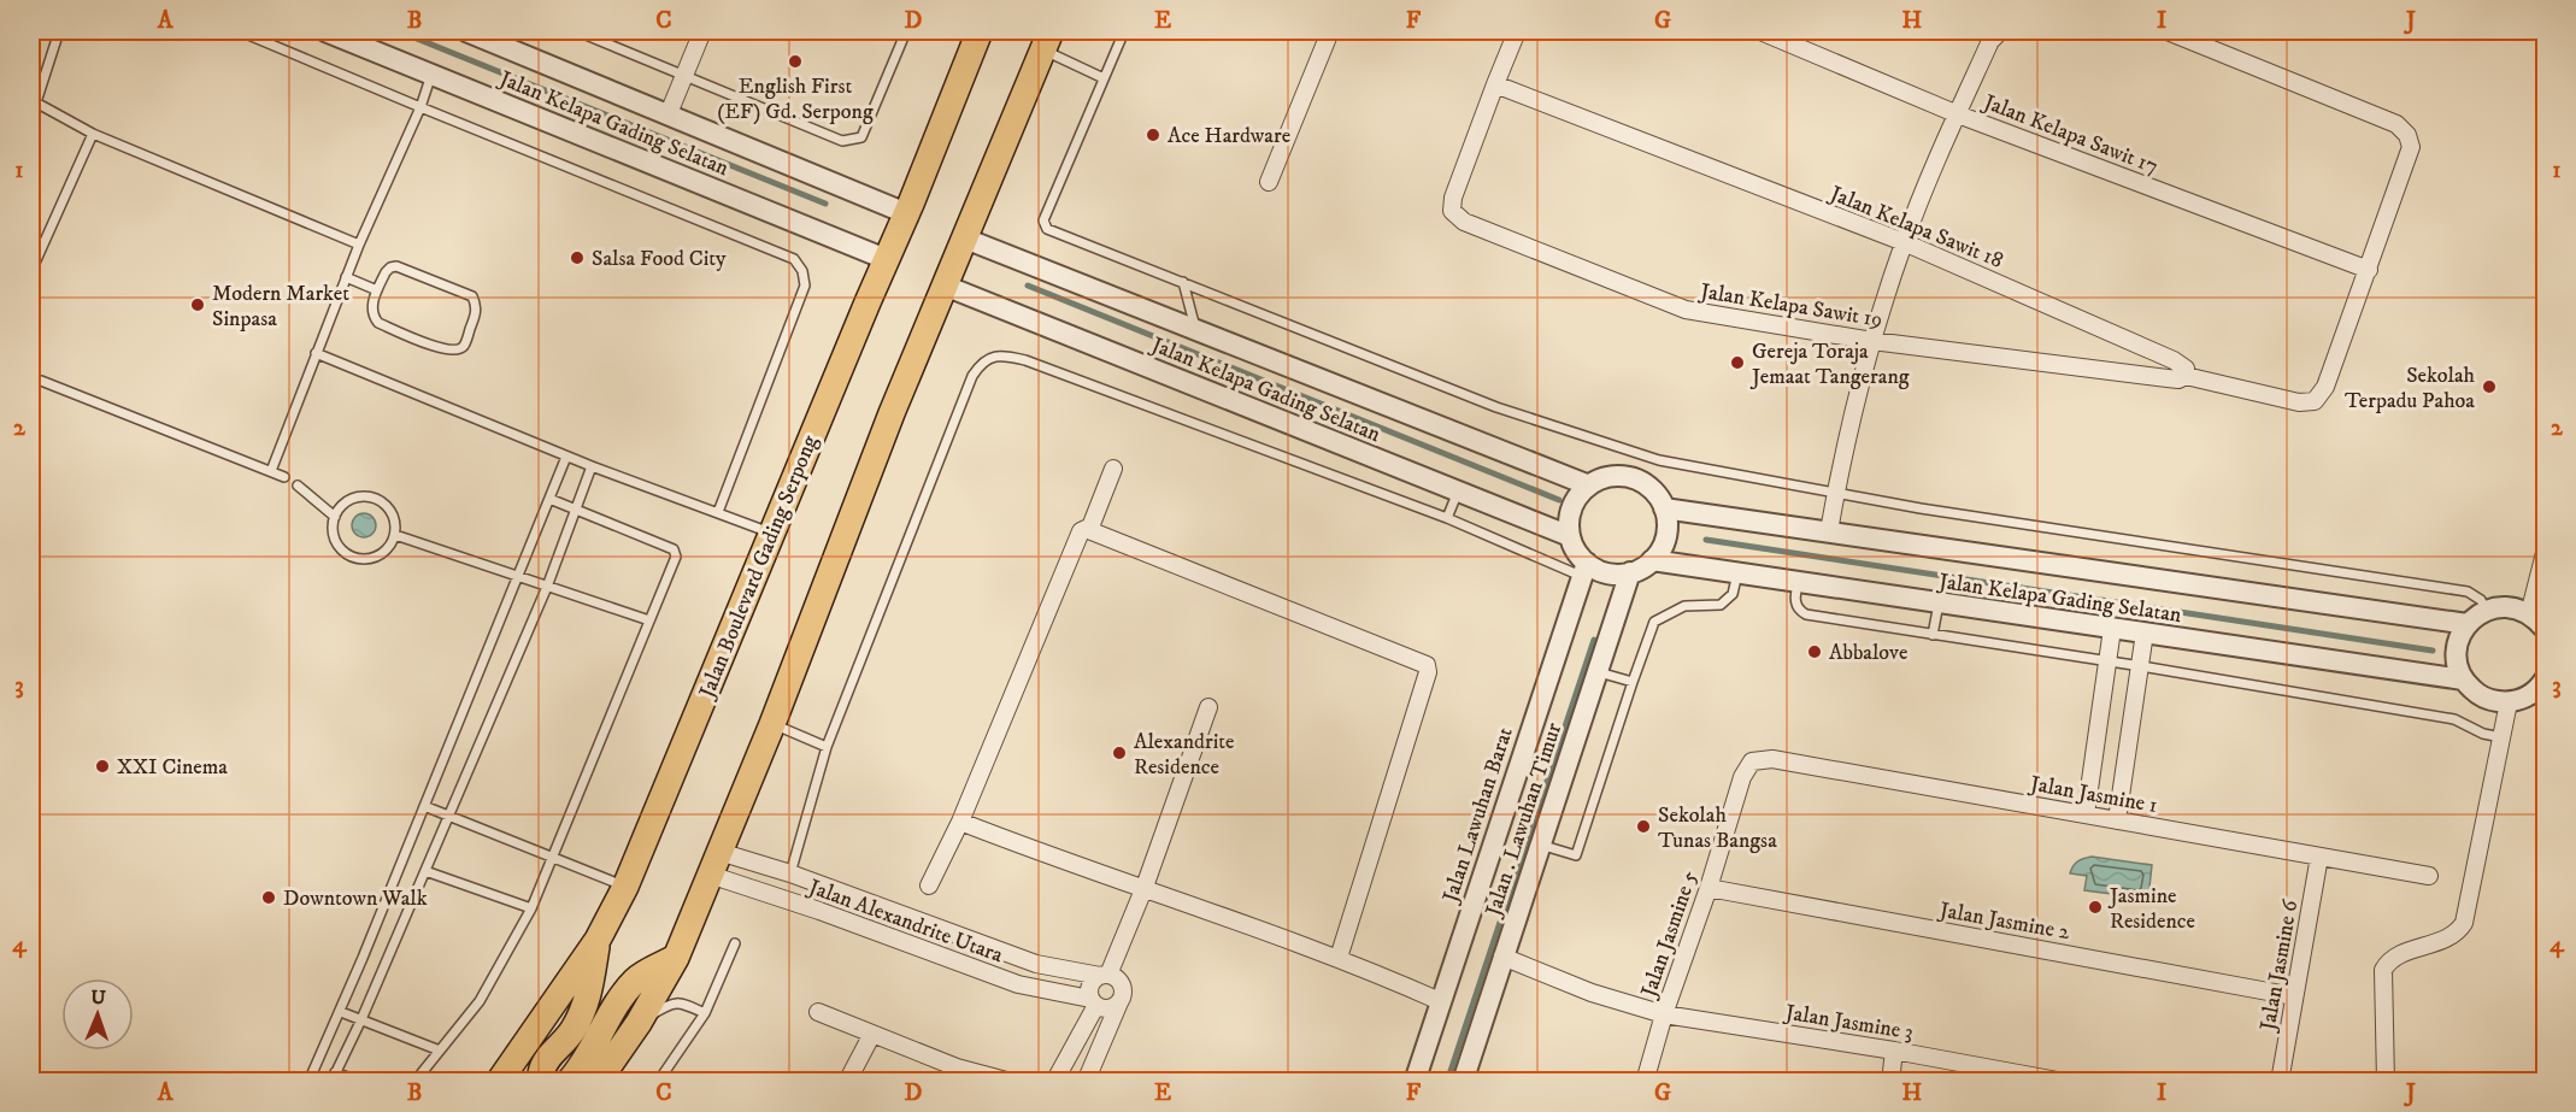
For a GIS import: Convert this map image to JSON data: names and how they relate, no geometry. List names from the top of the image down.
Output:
{
  "streets": {
    "main road": ["Jalan Boulevard Gading Serpong"],
    "street": [
      "Jalan Kelapa Gading Selatan",
      "Jalan Kelapa Sawit 17",
      "Jalan Kelapa Sawit 18",
      "Jalan Kelapa Sawit 19",
      "Jalan Jasmine 1",
      "Jalan Lawuhan Barat",
      "Jalan . Lawuhan Timur",
      "Jalan Alexandrite Utara",
      "Jalan Jasmine 2",
      "Jalan Jasmine 5",
      "Jalan Jasmine 6",
      "Jalan Jasmine 3"
    ]
  },
  "crossings": [
    ["Jalan Kelapa Gading Selatan", "Jalan Boulevard Gading Serpong"],
    ["Jalan Kelapa Gading Selatan", "Jalan Lawuhan Barat"],
    ["Jalan Kelapa Gading Selatan", "Jalan . Lawuhan Timur"],
    ["Jalan Kelapa Sawit 17", "Jalan Kelapa Sawit 18"],
    ["Jalan Kelapa Sawit 18", "Jalan Kelapa Sawit 19"],
    ["Jalan Jasmine 1", "Jalan Jasmine 5"],
    ["Jalan Jasmine 1", "Jalan Jasmine 6"],
    ["Jalan Lawuhan Barat", "Jalan . Lawuhan Timur"],
    ["Jalan . Lawuhan Timur", "Jalan Jasmine 3"],
    ["Jalan Jasmine 2", "Jalan Jasmine 5"],
    ["Jalan Jasmine 2", "Jalan Jasmine 6"],
    ["Jalan Jasmine 5", "Jalan Jasmine 3"]
  ],
  "places": [
    "English First (EF) Gd. Serpong",
    "Ace Hardware",
    "Salsa Food City",
    "Modern Market Sinpasa",
    "Gereja Toraja Jemaat Tangerang",
    "Sekolah Terpadu Pahoa",
    "Abbalove",
    "Alexandrite Residence",
    "XXI Cinema",
    "Sekolah Tunas Bangsa",
    "Downtown Walk",
    "Jasmine Residence"
  ],
  "north": "top",
  "grid": {
    "columns": [
      "A",
      "B",
      "C",
      "D",
      "E",
      "F",
      "G",
      "H",
      "I",
      "J"
    ],
    "rows": [
      "1",
      "2",
      "3",
      "4"
    ]
  }
}
